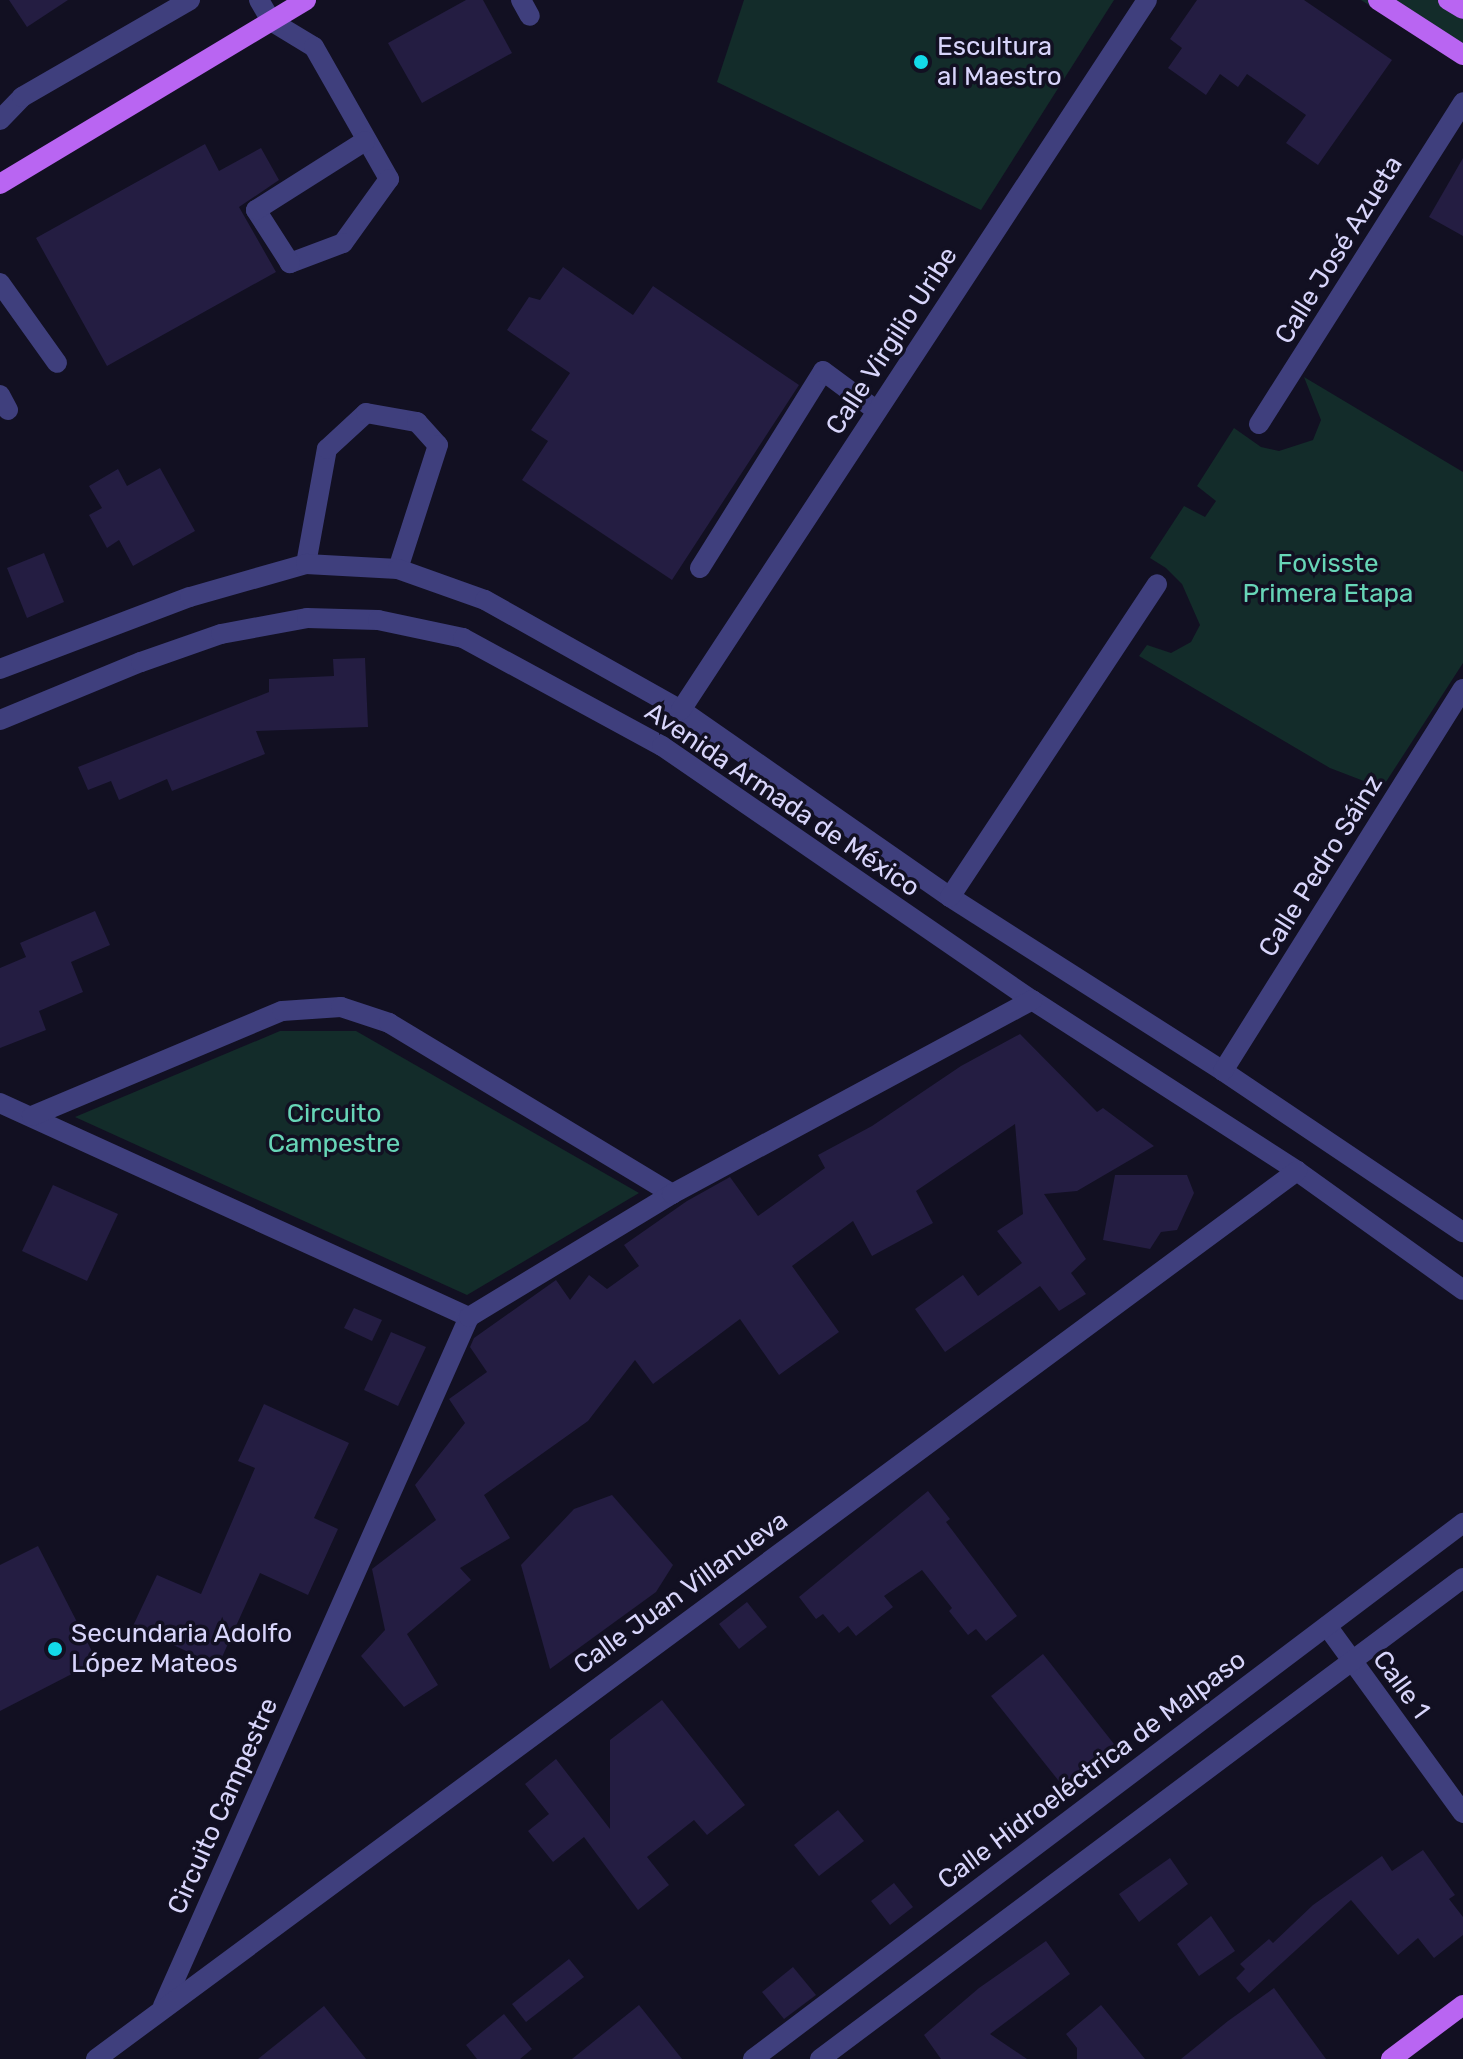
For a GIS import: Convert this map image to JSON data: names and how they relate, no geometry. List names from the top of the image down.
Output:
{
  "streets": {
    "street": [
      "Calle José Azueta",
      "Calle Virgilio Uribe",
      "Avenida Armada de México",
      "Calle Pedro Sáinz",
      "Calle Juan Villanueva",
      "Calle 1",
      "Calle Hidroeléctrica de Malpaso",
      "Circuito Campestre"
    ]
  },
  "crossings": [
    ["Calle Virgilio Uribe", "Avenida Armada de México"],
    ["Avenida Armada de México", "Calle Pedro Sáinz"],
    ["Avenida Armada de México", "Calle Juan Villanueva"],
    ["Calle Juan Villanueva", "Circuito Campestre"],
    ["Calle 1", "Calle Hidroeléctrica de Malpaso"]
  ],
  "parks": ["Fovisste Primera Etapa", "Circuito Campestre"],
  "places": ["Escultura al Maestro", "Secundaria Adolfo López Mateos"]
}
